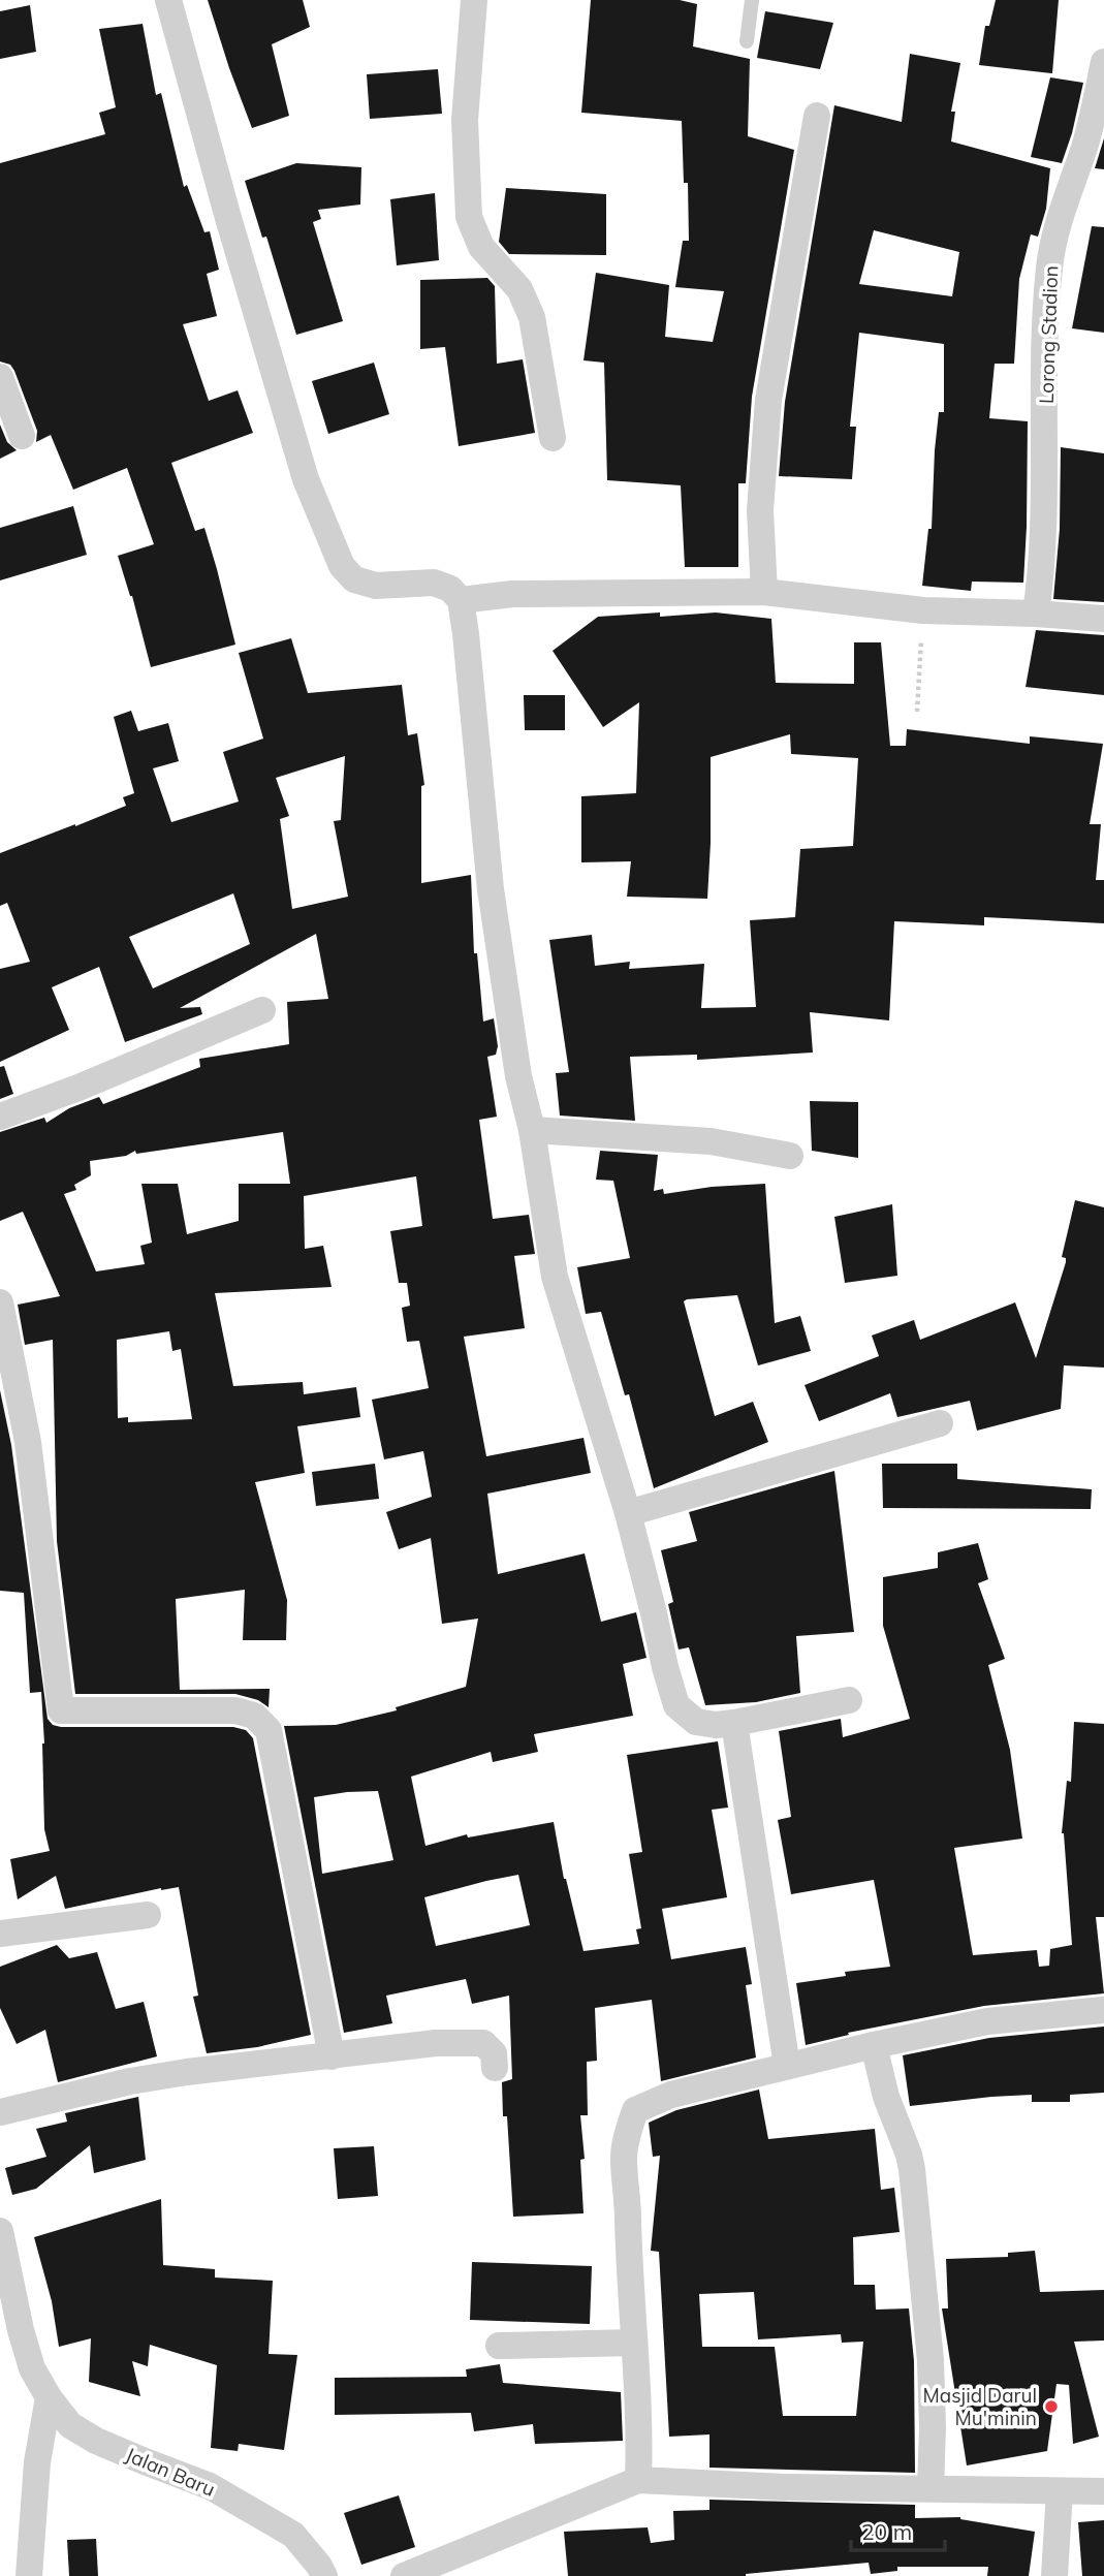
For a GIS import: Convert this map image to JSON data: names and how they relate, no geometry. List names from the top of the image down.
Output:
{
  "streets": {
    "street": ["Lorong Stadion", "Jalan Baru"]
  },
  "places": ["Masjid Darul Mu'minin"],
  "scale_bar": "20 m"
}
